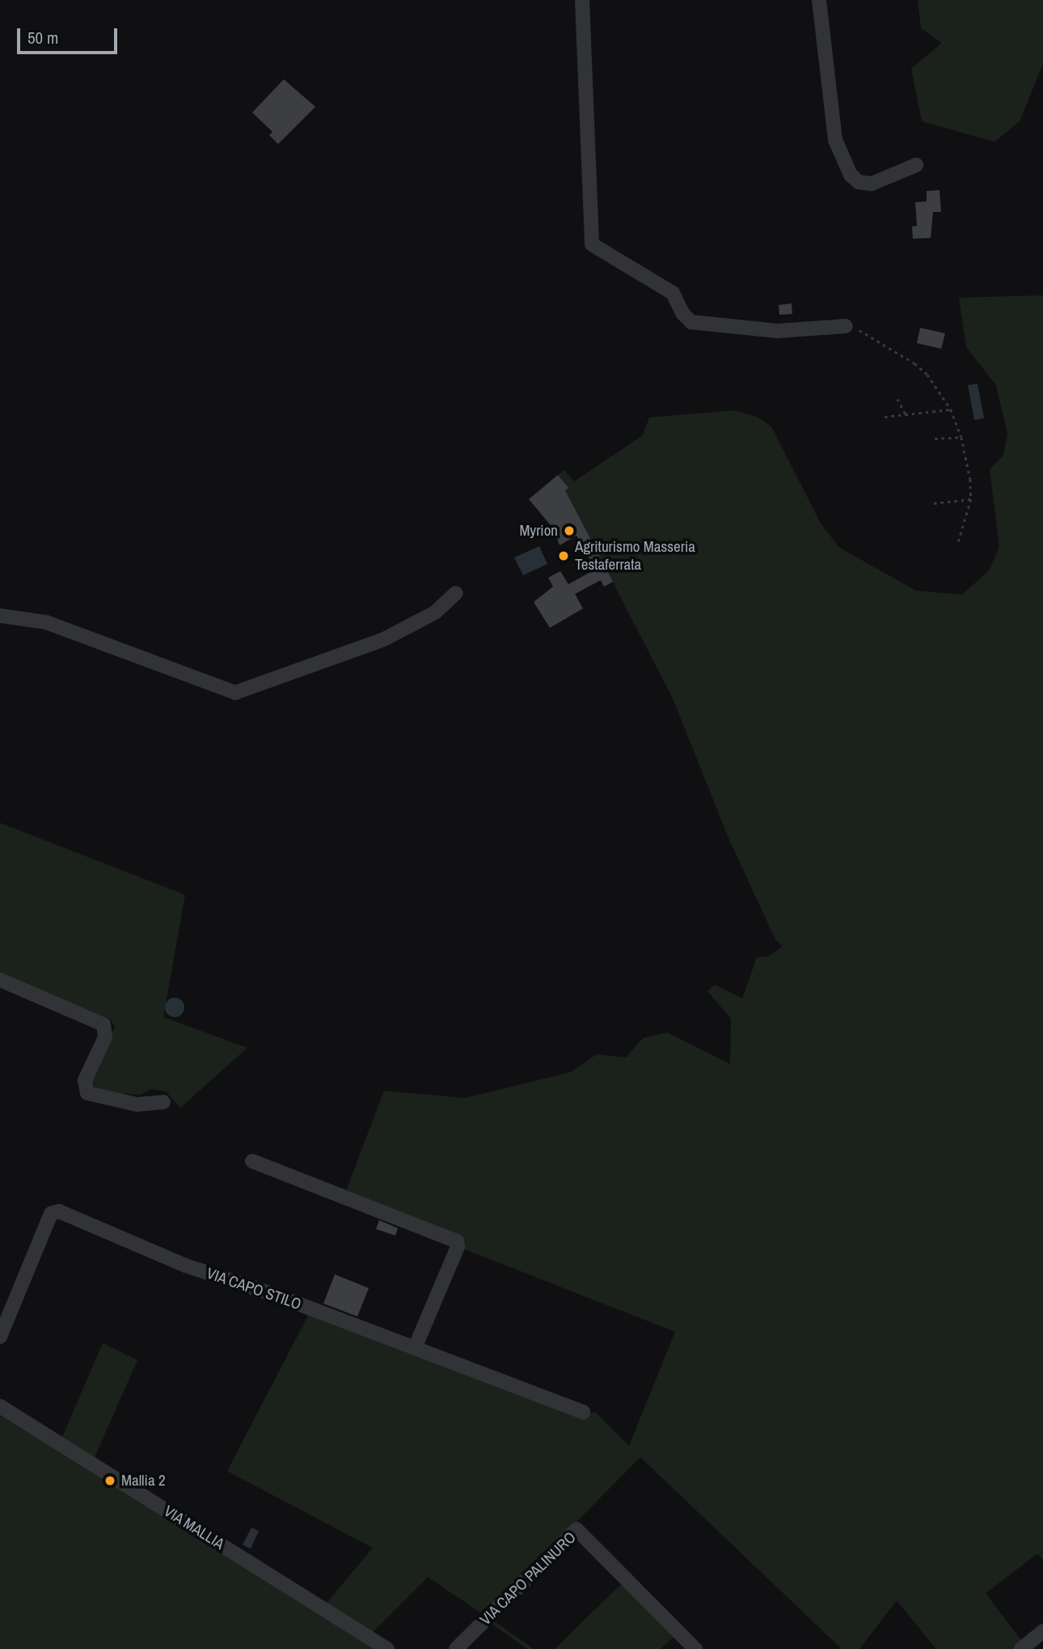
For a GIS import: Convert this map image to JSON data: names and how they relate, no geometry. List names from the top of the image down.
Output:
{
  "streets": {
    "street": ["VIA CAPO STILO", "VIA MALLIA", "VIA CAPO PALINURO"]
  },
  "places": ["Myrion", "Agriturismo Masseria Testaferrata", "Mallia 2"],
  "scale_bar": "50 m"
}
